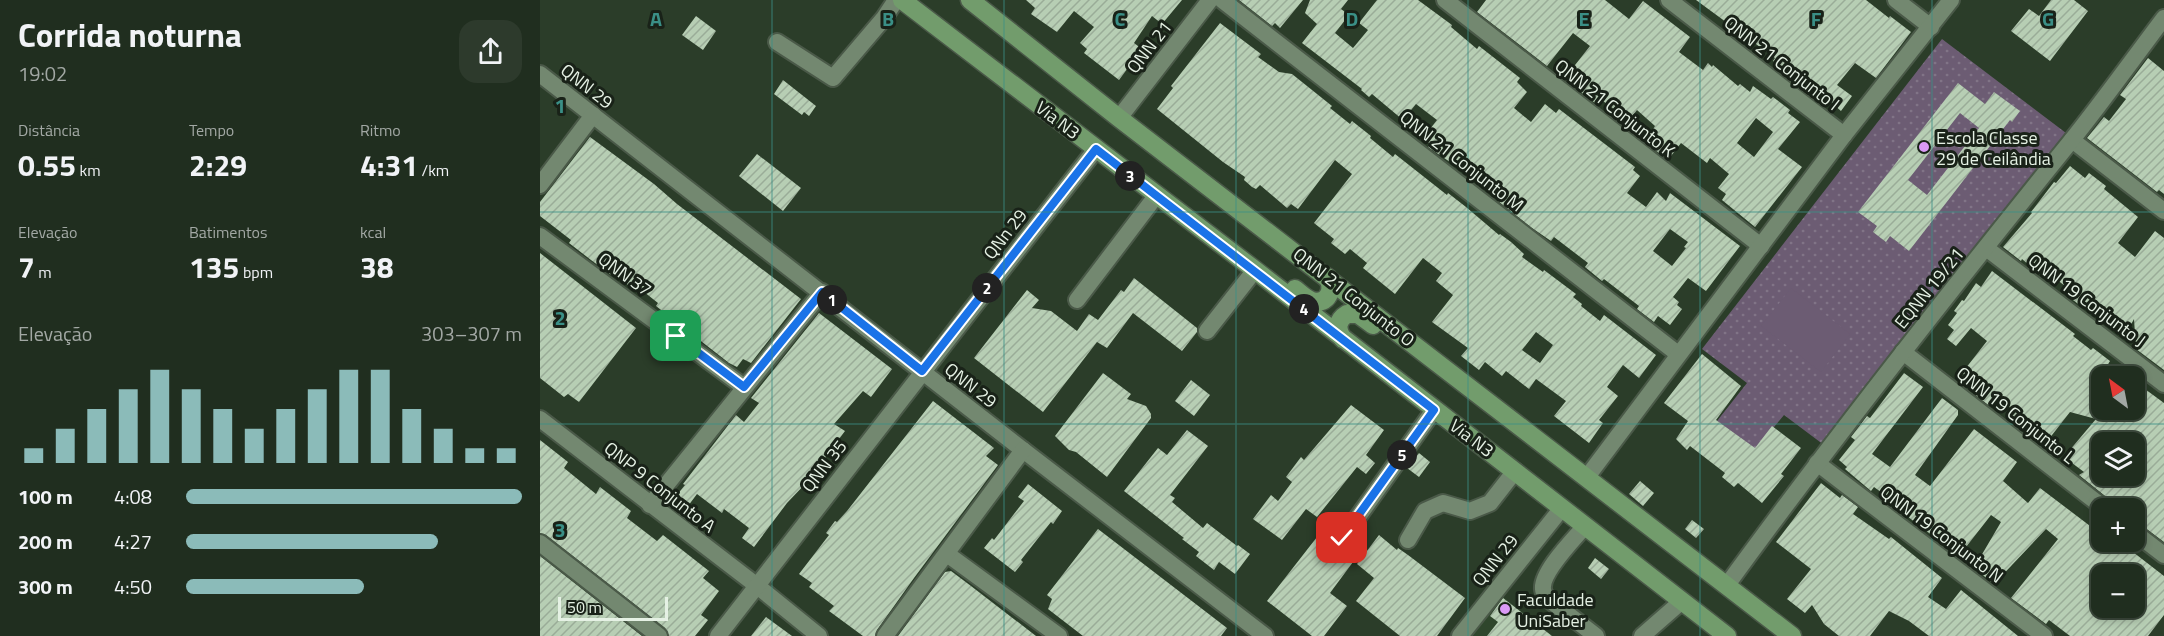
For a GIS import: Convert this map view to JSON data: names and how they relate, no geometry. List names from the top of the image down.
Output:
{
  "streets": {
    "main road": ["Via N3", "QNN 21 Conjunto O"],
    "street": [
      "QNN 21",
      "QNN 21 Conjunto I",
      "QNN 29",
      "QNN 21 Conjunto K",
      "QNN 21 Conjunto M",
      "QNn 29",
      "QNN 37",
      "EQNN 19/21",
      "QNN 19 Conjunto J",
      "QNN 19 Conjunto L",
      "QNN 35",
      "QNP 9 Conjunto A",
      "QNN 19 Conjunto N"
    ]
  },
  "crossings": [
    ["QNN 21", "QNN 21 Conjunto O"],
    ["QNN 29", "Via N3"],
    ["QNN 29", "QNn 29"],
    ["QNN 29", "QNN 35"],
    ["Via N3", "QNn 29"],
    ["QNn 29", "QNN 35"],
    ["EQNN 19/21", "QNN 19 Conjunto J"],
    ["EQNN 19/21", "QNN 19 Conjunto L"],
    ["EQNN 19/21", "QNN 19 Conjunto N"],
    ["QNN 35", "QNP 9 Conjunto A"]
  ],
  "places": ["Escola Classe 29 de Ceilândia", "Faculdade UniSaber"],
  "scale_bar": "50 m",
  "north": "top left",
  "page": {
    "heading": ["Corrida noturna", "19:02"],
    "stats": [
      ["Distância", "0.55 km"],
      ["Tempo", "2:29"],
      ["Ritmo", "4:31 /km"],
      ["Elevação", "7 m"],
      ["Batimentos", "135 bpm"],
      ["kcal", "38"]
    ],
    "pins": [
      "3",
      "2",
      "1",
      "4",
      "5"
    ],
    "chart": ["Elevação", "303–307 m"],
    "map_buttons": ["+", "−"],
    "list": [
      {
        "name": "100 m",
        "note": "4:08"
      },
      {
        "name": "200 m",
        "note": "4:27"
      },
      {
        "name": "300 m",
        "note": "4:50"
      }
    ],
    "scale": "50 m"
  },
  "grid": {
    "columns": [
      "A",
      "B",
      "C",
      "D",
      "E",
      "F",
      "G"
    ],
    "rows": ["1", "2", "3"]
  }
}
